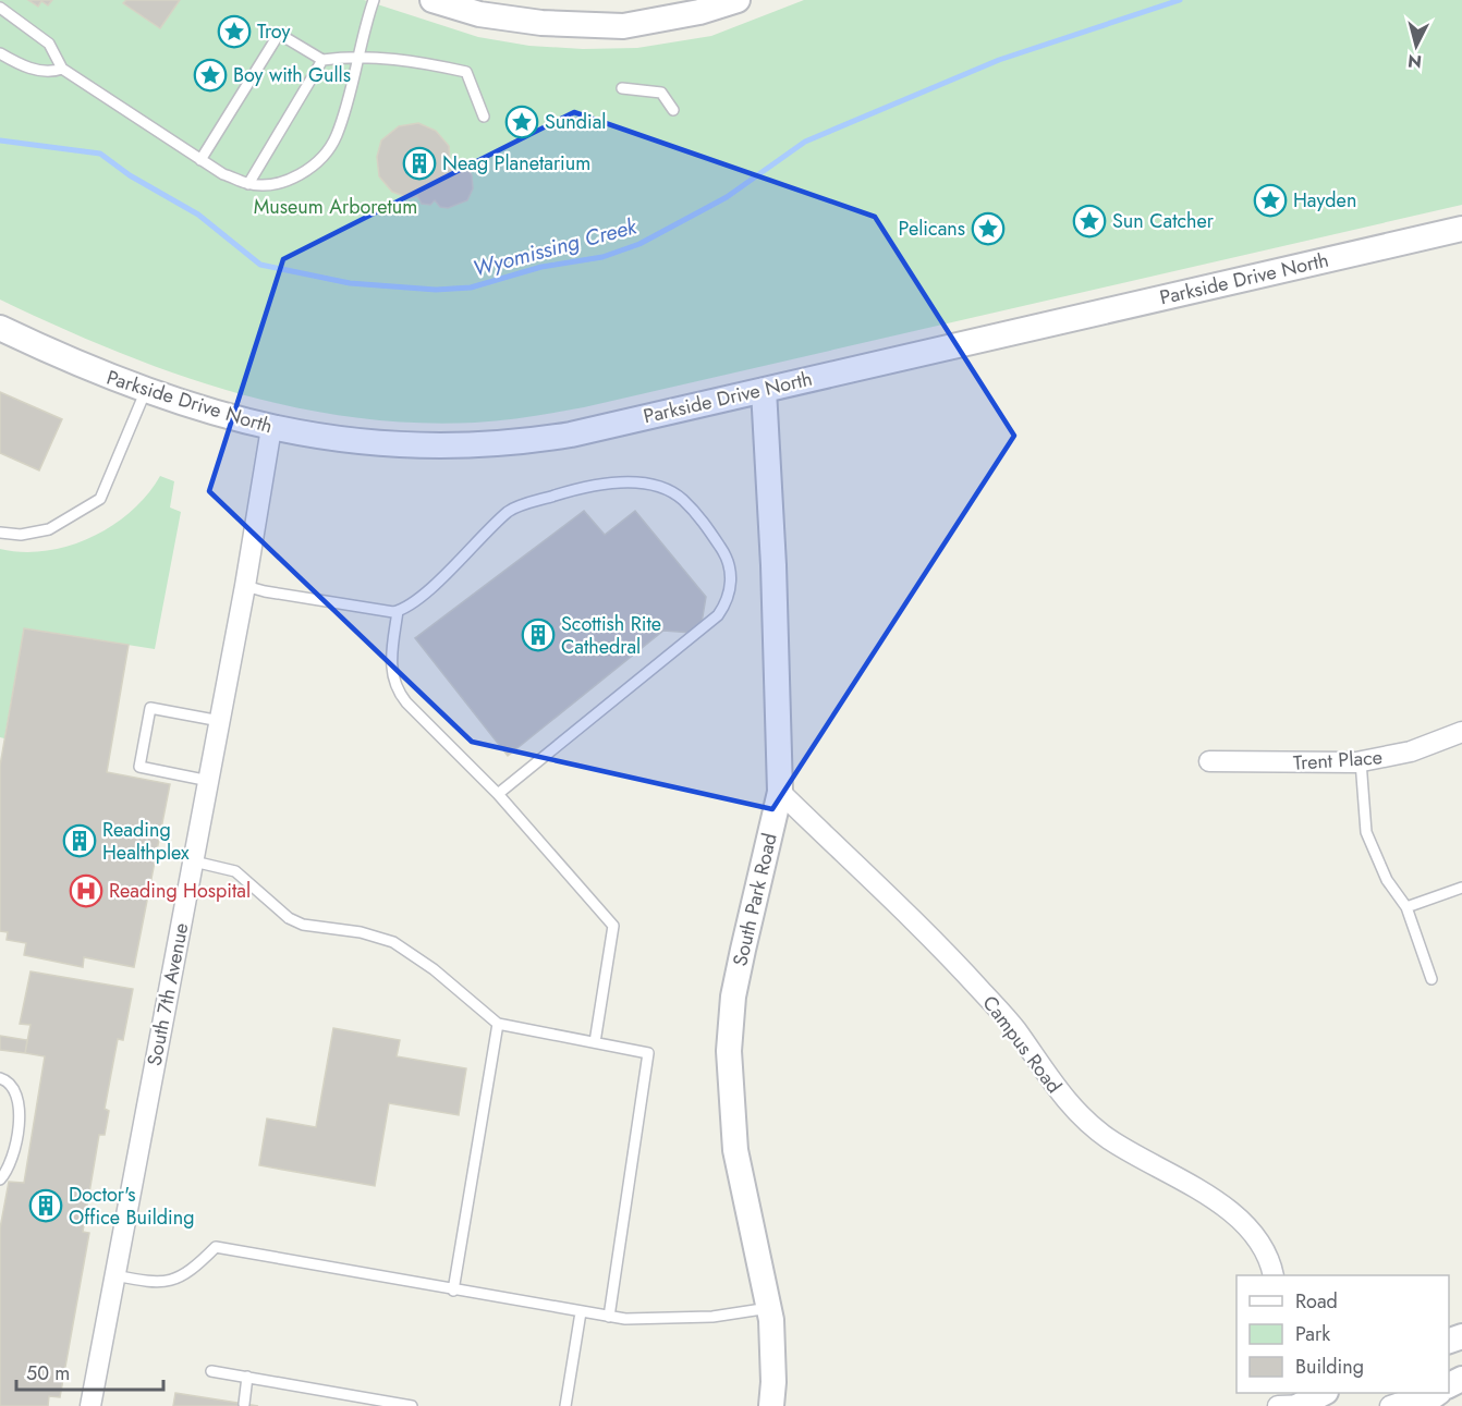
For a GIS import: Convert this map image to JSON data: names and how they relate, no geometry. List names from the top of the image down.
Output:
{
  "streets": {
    "street": [
      "Parkside Drive North",
      "Trent Place",
      "South Park Road",
      "South 7th Avenue",
      "Campus Road"
    ]
  },
  "crossings": [
    ["Parkside Drive North", "South Park Road"],
    ["Parkside Drive North", "South 7th Avenue"],
    ["South Park Road", "Campus Road"]
  ],
  "water": ["Wyomissing Creek"],
  "parks": ["Museum Arboretum"],
  "places": {
    "place": [
      "Troy",
      "Boy with Gulls",
      "Sundial",
      "Hayden",
      "Sun Catcher",
      "Pelicans"
    ],
    "building": [
      "Neag Planetarium",
      "Scottish Rite Cathedral",
      "Reading Healthplex",
      "Doctor's Office Building"
    ],
    "hospital": ["Reading Hospital"]
  },
  "legend": ["Road", "Park", "Building"],
  "scale_bar": "50 m",
  "north": "bottom"
}
